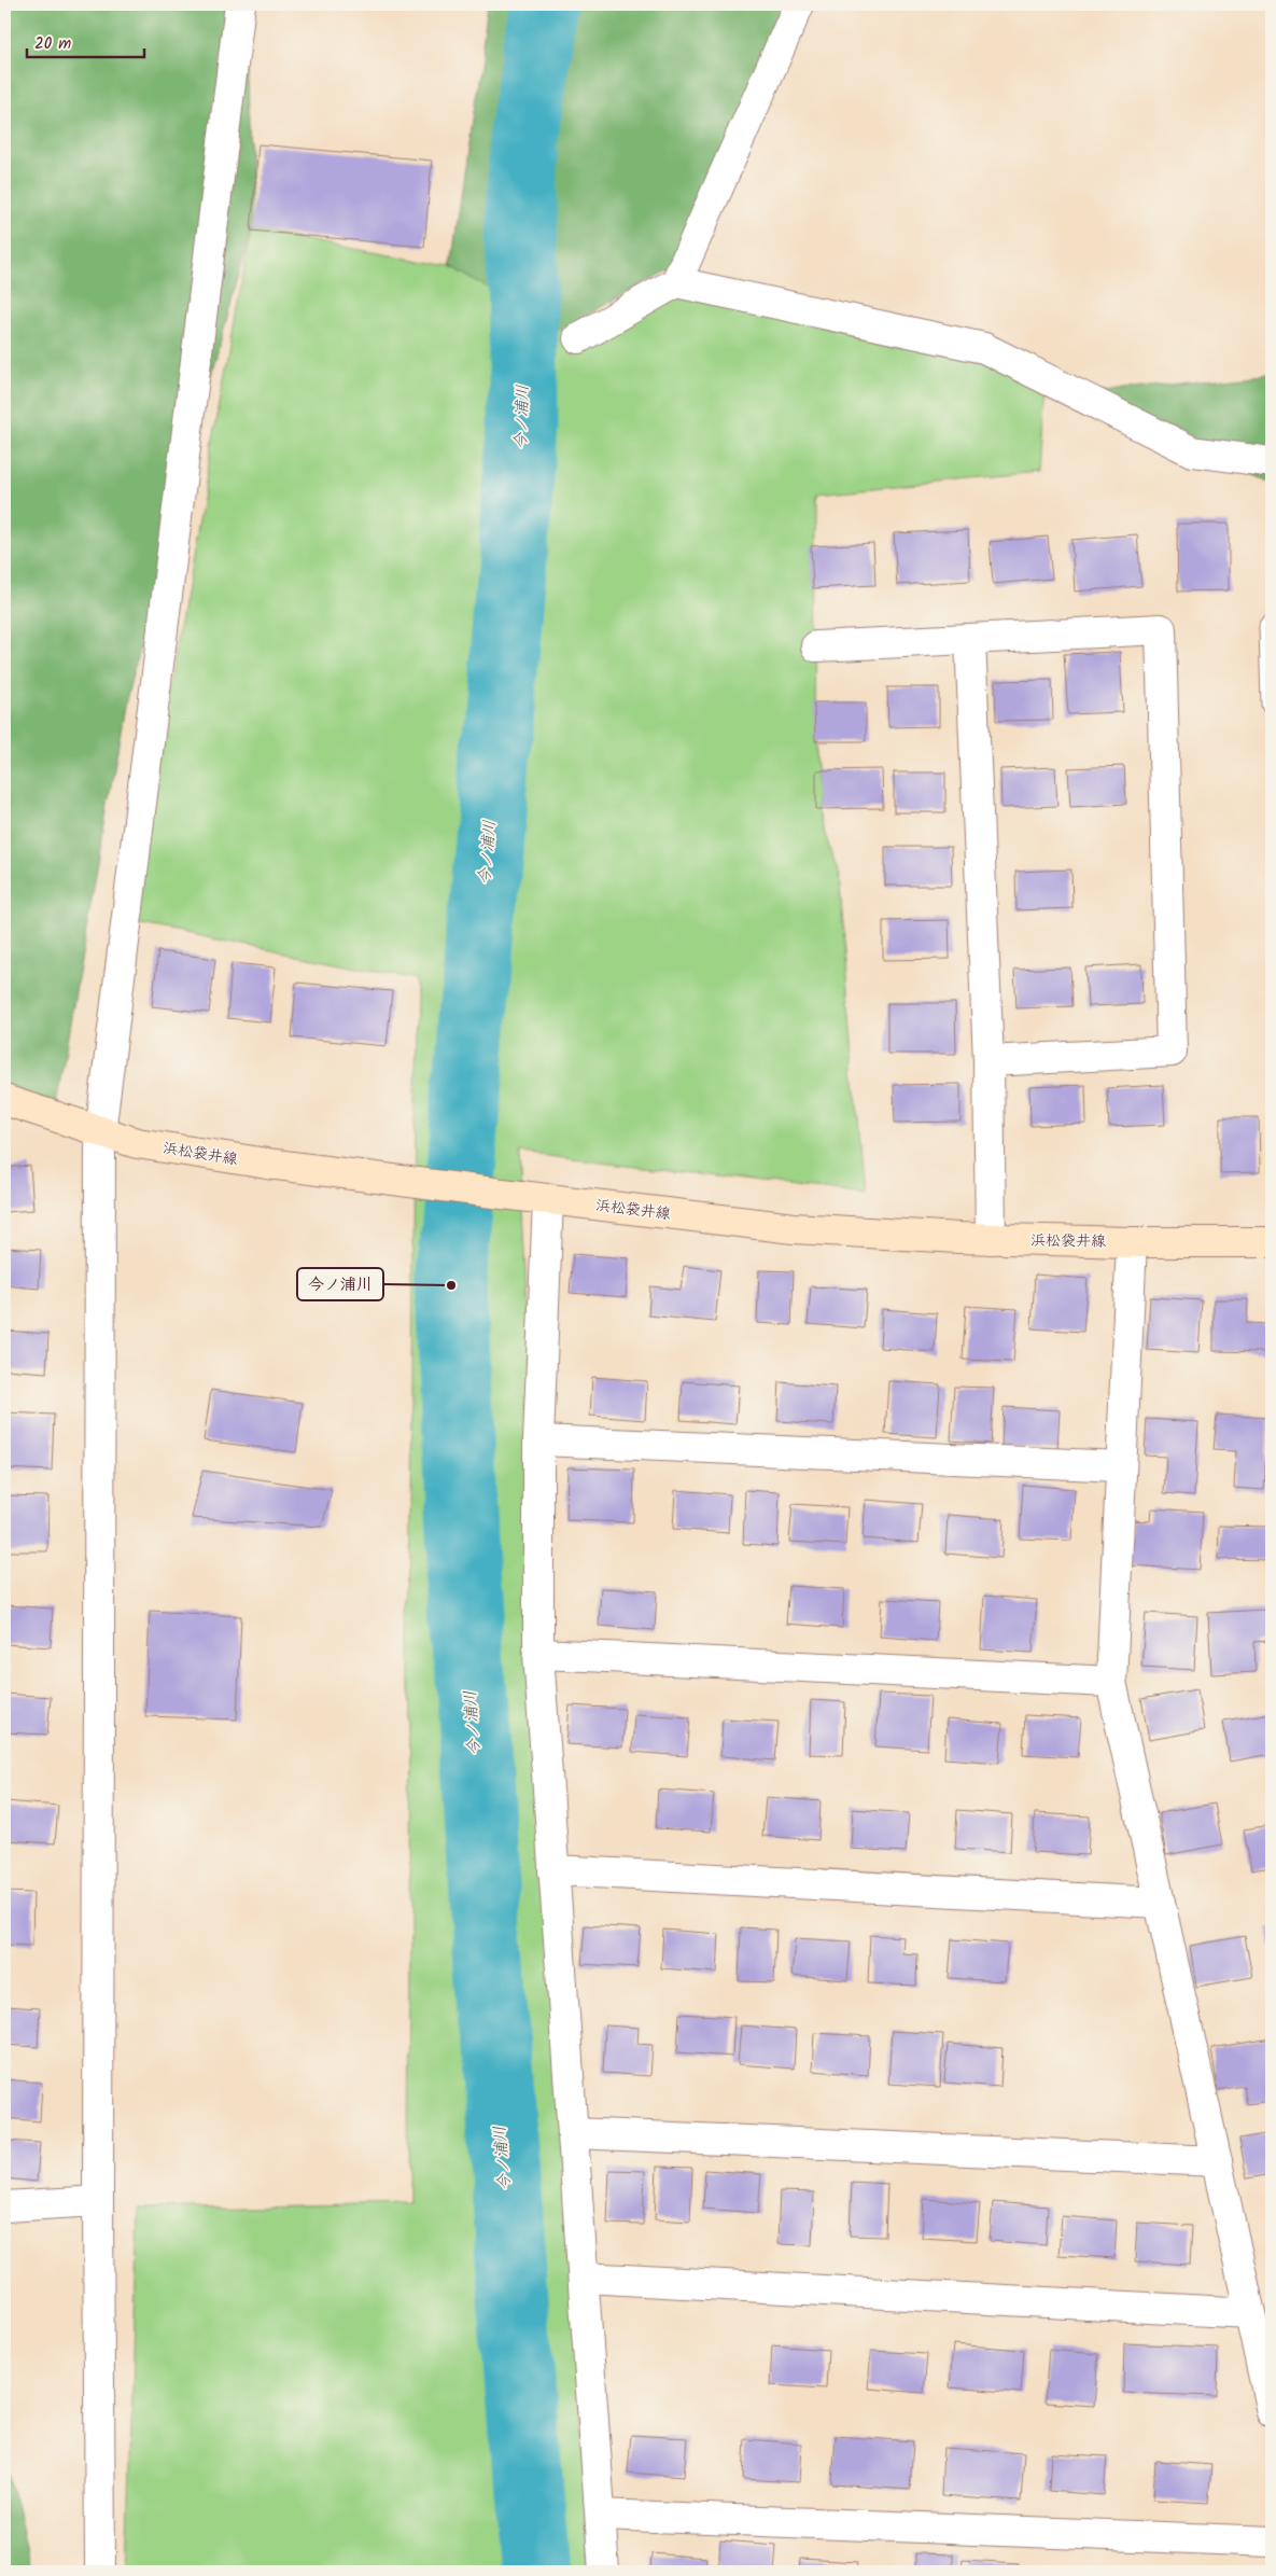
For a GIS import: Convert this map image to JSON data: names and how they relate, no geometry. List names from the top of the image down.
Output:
{
  "streets": {
    "main road": ["浜松袋井線"]
  },
  "water": ["今ノ浦川"],
  "places": ["今ノ浦川"],
  "scale_bar": "20 m"
}
